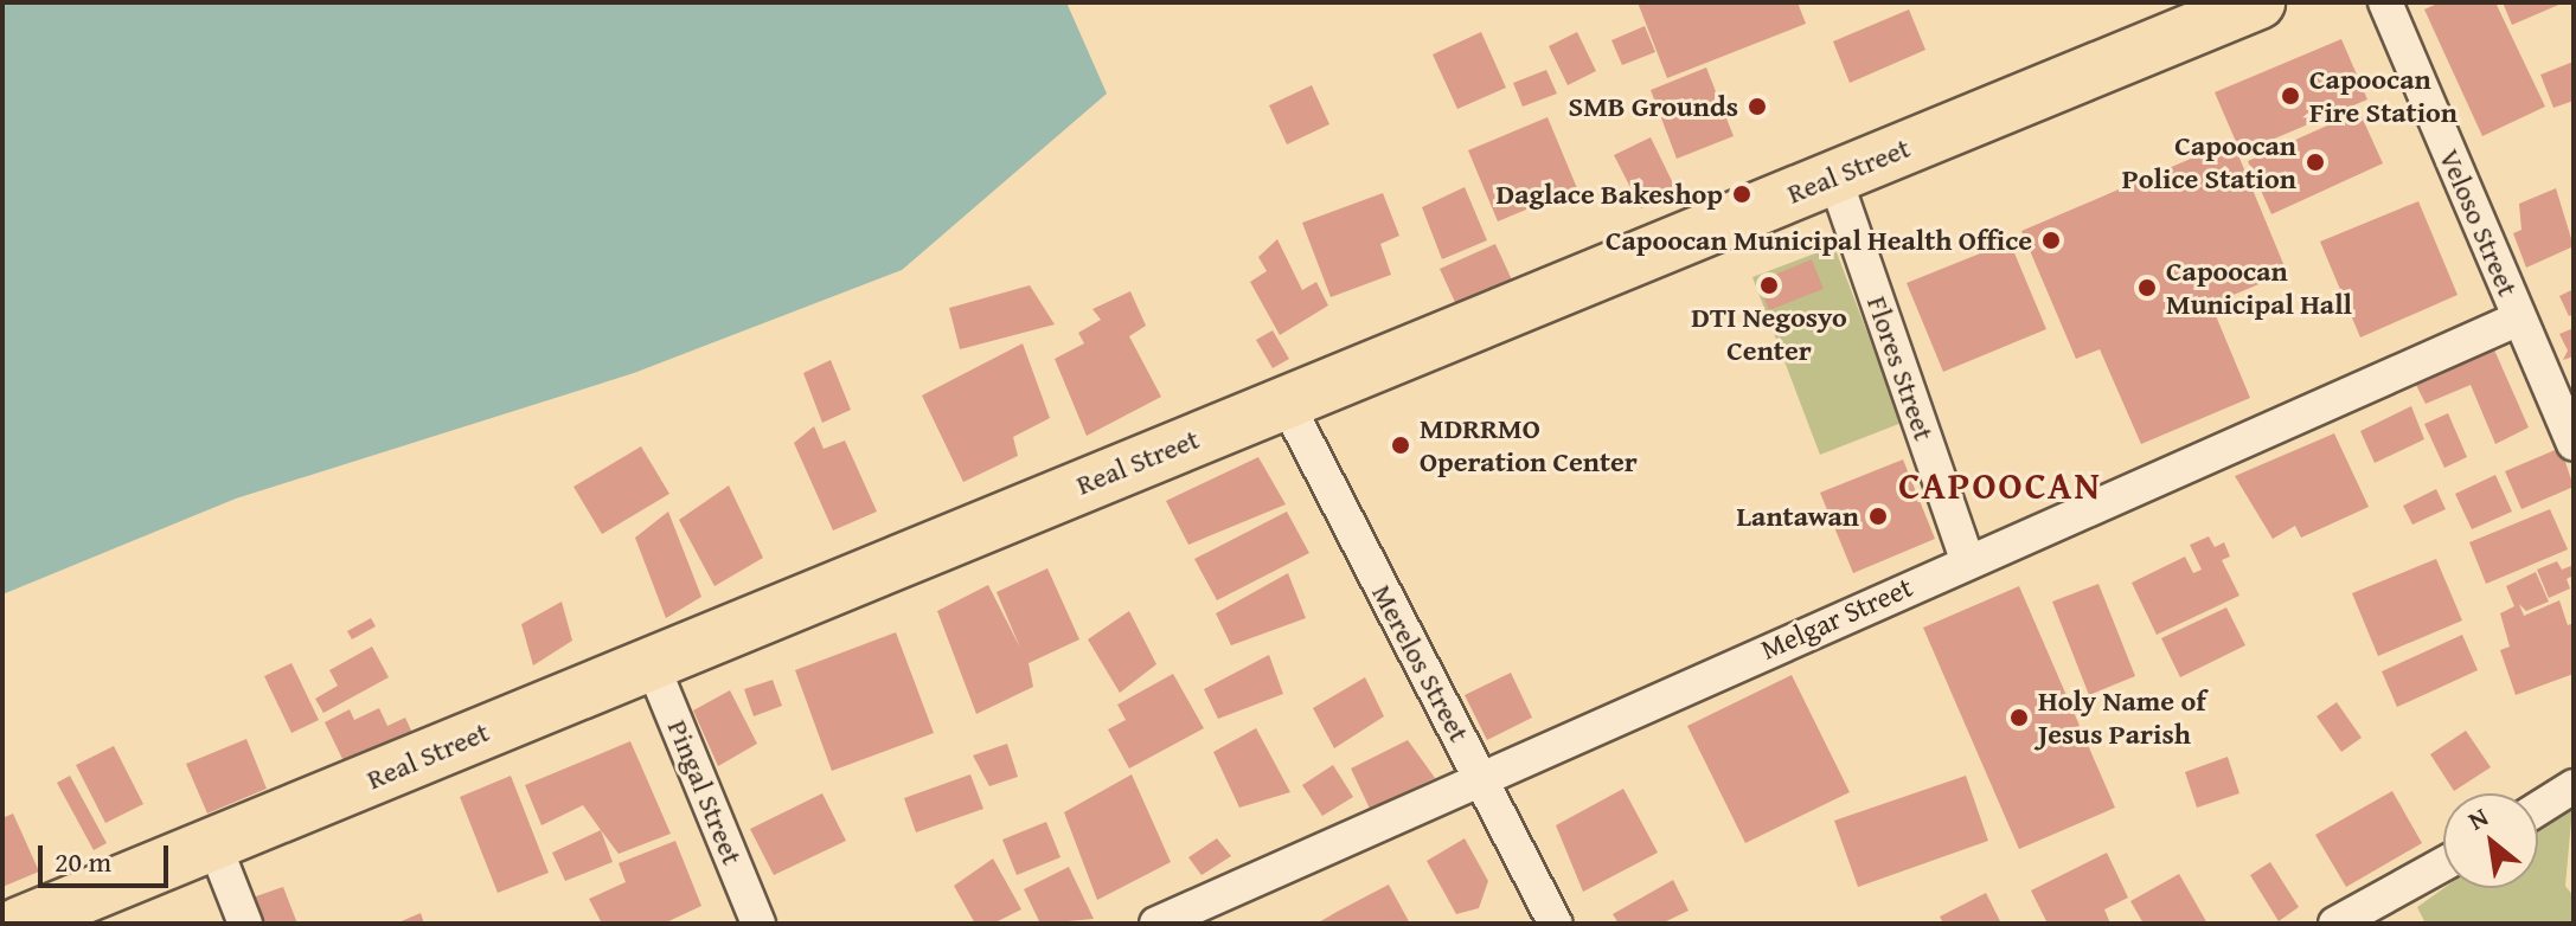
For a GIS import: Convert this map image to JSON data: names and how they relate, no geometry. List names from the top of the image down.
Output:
{
  "streets": {
    "highway": ["Real Street"],
    "street": [
      "Veloso Street",
      "Flores Street",
      "Melgar Street",
      "Merelos Street",
      "Pingal Street"
    ]
  },
  "crossings": [
    ["Real Street", "Flores Street"],
    ["Real Street", "Merelos Street"],
    ["Real Street", "Pingal Street"],
    ["Veloso Street", "Melgar Street"],
    ["Flores Street", "Melgar Street"],
    ["Melgar Street", "Merelos Street"]
  ],
  "districts": ["CAPOOCAN"],
  "places": [
    "Capoocan Fire Station",
    "SMB Grounds",
    "Capoocan Police Station",
    "Daglace Bakeshop",
    "Capoocan Municipal Health Office",
    "DTI Negosyo Center",
    "Capoocan Municipal Hall",
    "MDRRMO Operation Center",
    "Lantawan",
    "Holy Name of Jesus Parish"
  ],
  "scale_bar": "20 m",
  "north": "top left"
}
